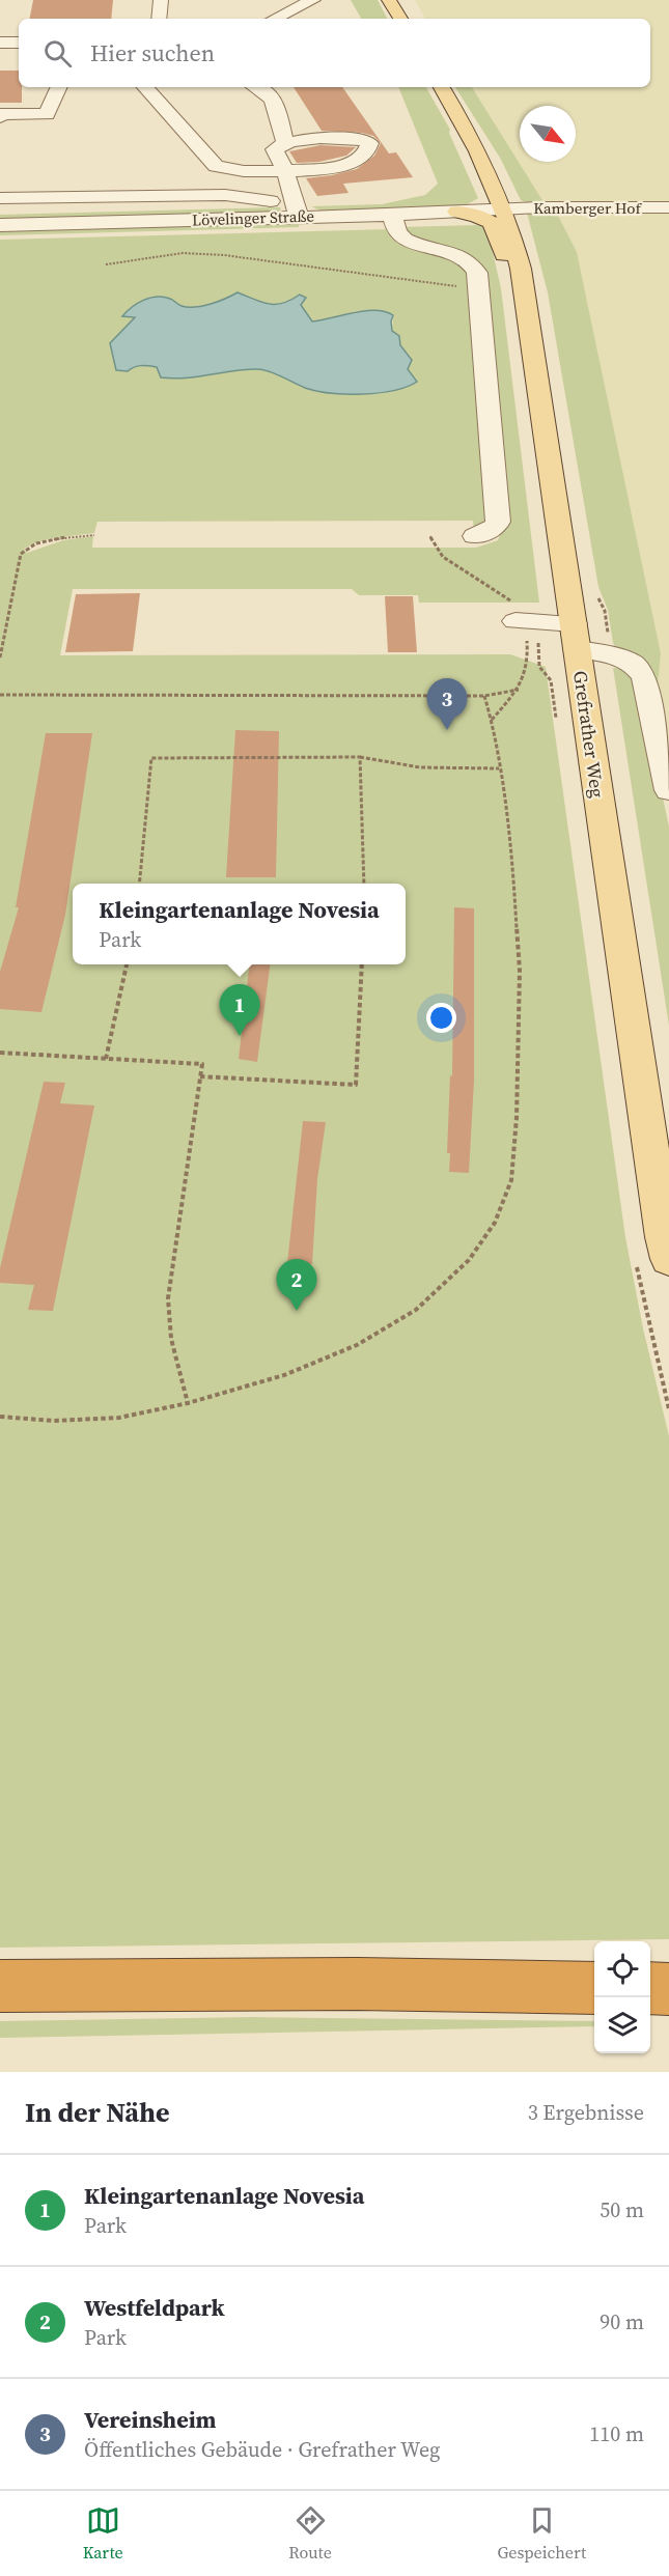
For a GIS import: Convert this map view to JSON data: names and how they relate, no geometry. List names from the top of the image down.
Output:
{
  "streets": {
    "main road": ["Grefrather Weg"],
    "street": ["Kamberger Hof", "Lövelinger Straße"]
  },
  "crossings": [
    ["Kamberger Hof", "Lövelinger Straße"],
    ["Kamberger Hof", "Grefrather Weg"],
    ["Lövelinger Straße", "Grefrather Weg"]
  ],
  "north": "bottom right",
  "page": {
    "search": "Hier suchen",
    "pins": ["3", "1", "2"],
    "popup": ["Kleingartenanlage Novesia", "Park"],
    "heading": ["In der Nähe", "3 Ergebnisse"],
    "list": [
      {
        "mark": "1",
        "name": "Kleingartenanlage Novesia",
        "note": "Park",
        "value": "50 m"
      },
      {
        "mark": "2",
        "name": "Westfeldpark",
        "note": "Park",
        "value": "90 m"
      },
      {
        "mark": "3",
        "name": "Vereinsheim",
        "note": "Öffentliches Gebäude · Grefrather Weg",
        "value": "110 m"
      }
    ],
    "nav": ["Karte", "Route", "Gespeichert"]
  }
}
